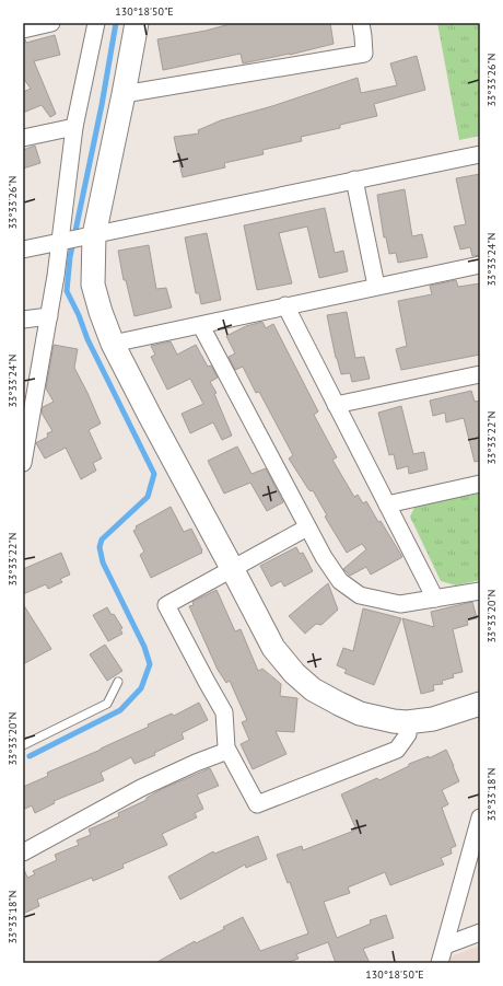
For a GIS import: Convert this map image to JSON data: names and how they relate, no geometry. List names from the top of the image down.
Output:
{
  "coordinates": [
    "130°18'50\"E",
    "33°33'26\"N",
    "33°33'24\"N",
    "33°33'22\"N",
    "33°33'20\"N",
    "33°33'18\"N"
  ]
}
